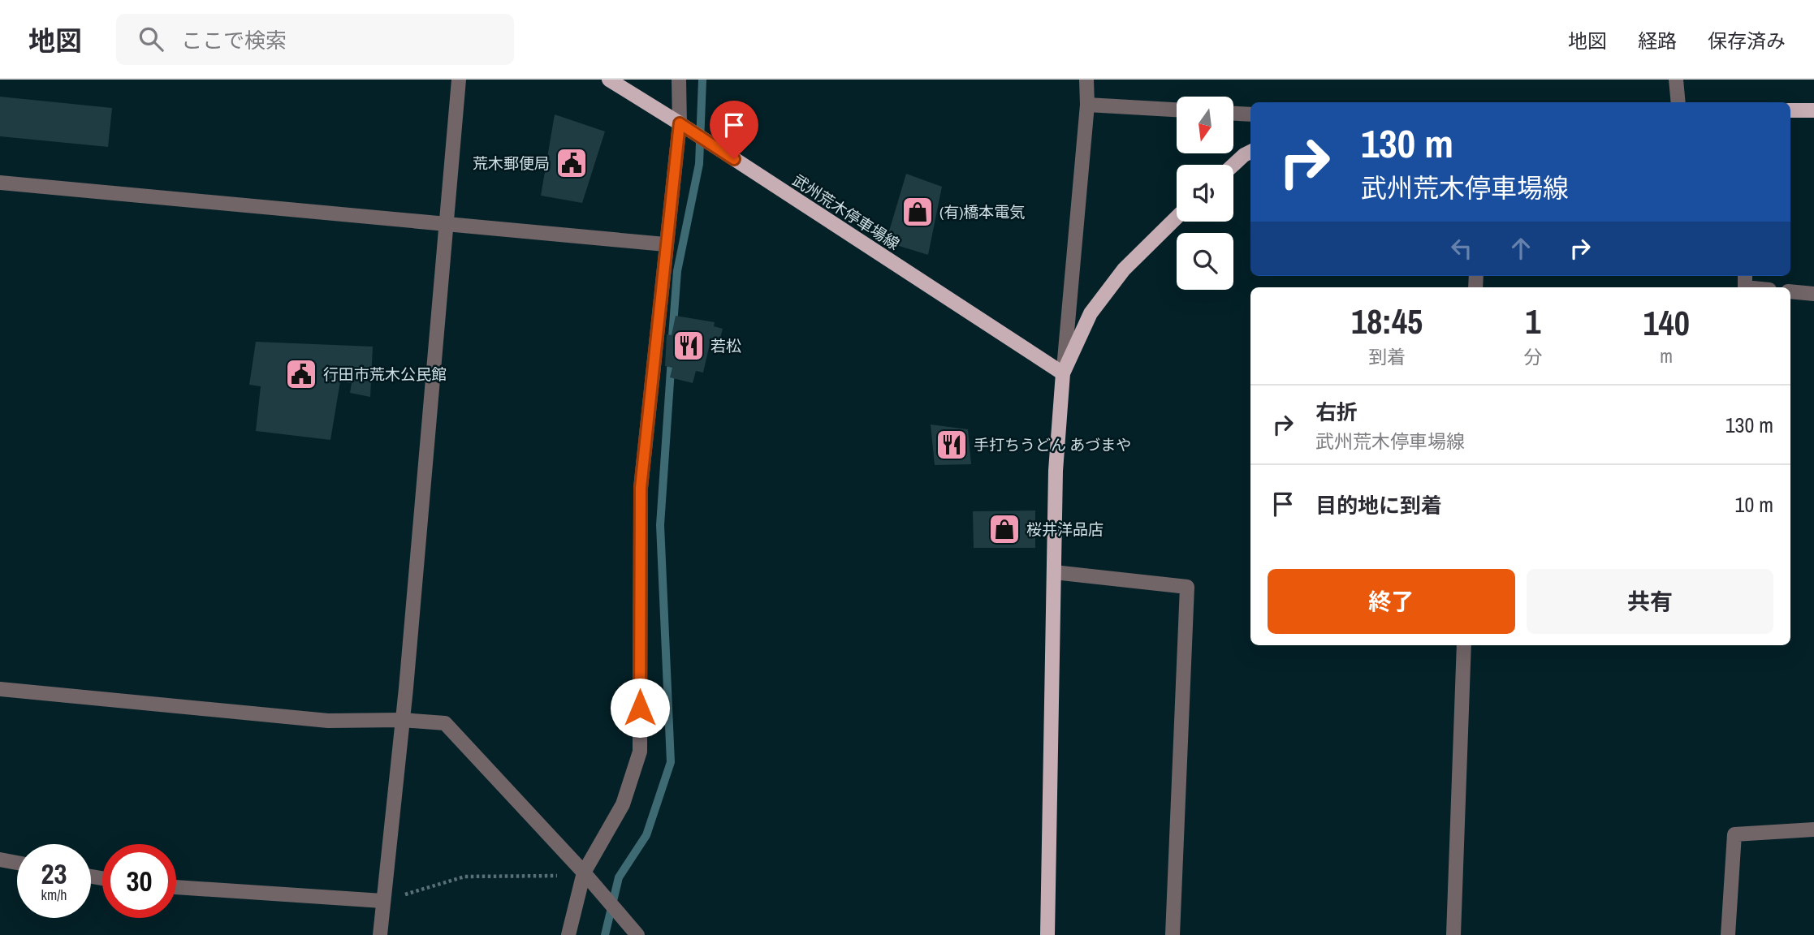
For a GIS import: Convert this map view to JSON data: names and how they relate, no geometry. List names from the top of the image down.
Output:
{
  "streets": {
    "main road": ["武州荒木停車場線"]
  },
  "places": {
    "public building": ["荒木郵便局", "行田市荒木公民館"],
    "shop": ["(有)橋本電気", "桜井洋品店"],
    "restaurant": ["若松", "手打ちうどん あづまや"]
  },
  "north": "bottom",
  "page": {
    "header": "地図",
    "search": "ここで検索",
    "nav": ["地図", "経路", "保存済み"],
    "turn": ["130 m", "武州荒木停車場線"],
    "eta": [
      "18:45",
      "到着",
      "1",
      "分",
      "140",
      "m"
    ],
    "list": [
      {
        "name": "右折",
        "note": "武州荒木停車場線",
        "value": "130 m"
      },
      {
        "name": "目的地に到着",
        "value": "10 m"
      }
    ],
    "buttons": ["終了", "共有"],
    "speed": "23 km/h",
    "limit": "30"
  }
}
